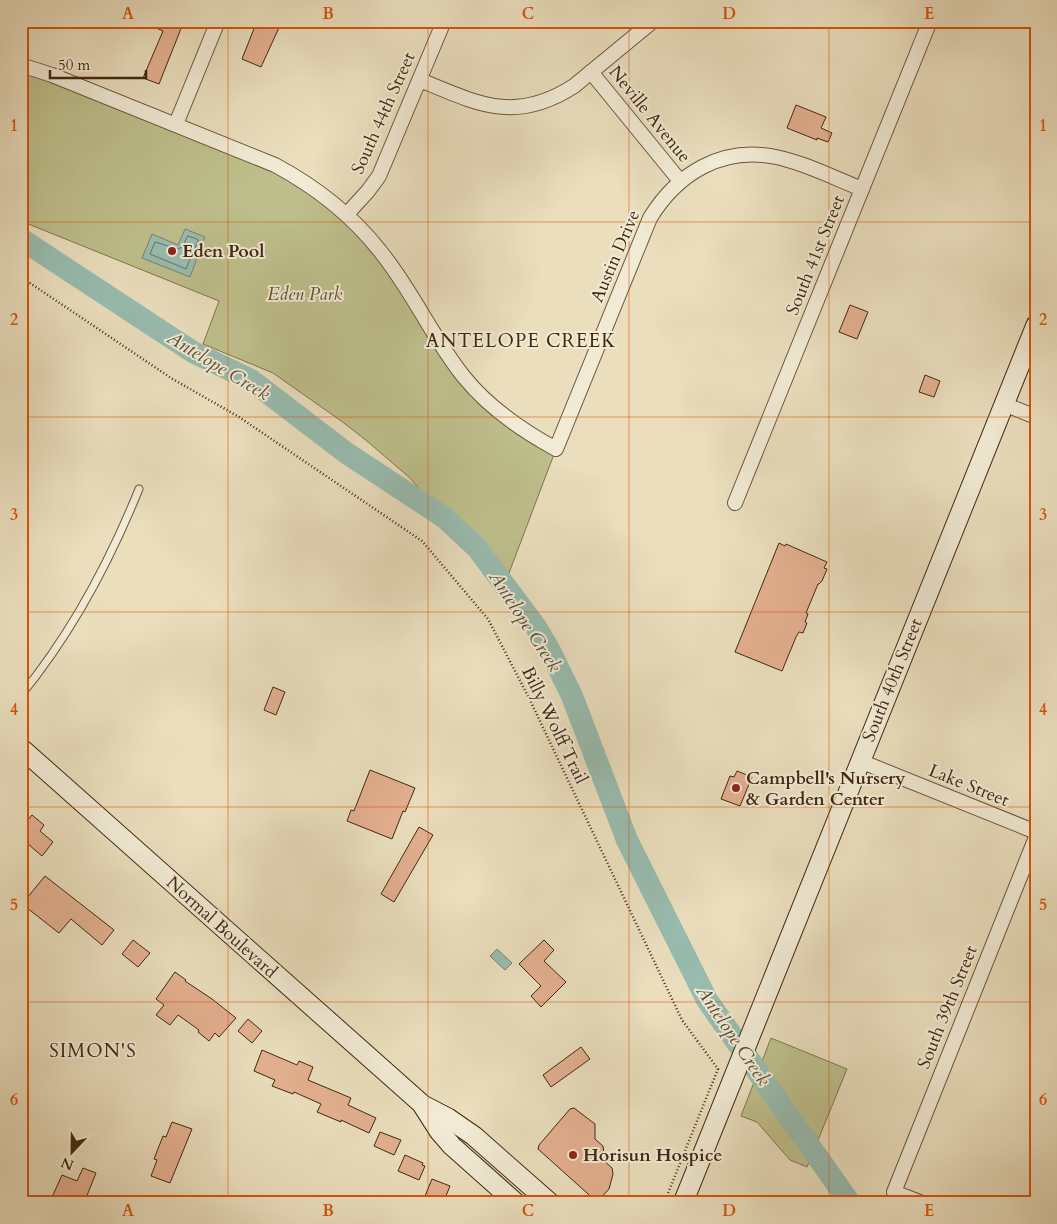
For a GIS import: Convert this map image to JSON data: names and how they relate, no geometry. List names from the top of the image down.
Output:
{
  "streets": {
    "main road": ["South 40th Street", "Normal Boulevard"],
    "street": [
      "South 44th Street",
      "Neville Avenue",
      "South 41st Street",
      "Austin Drive",
      "Lake Street",
      "South 39th Street"
    ],
    "path": ["Billy Wolff Trail"]
  },
  "crossings": [
    ["South 44th Street", "Austin Drive"],
    ["Neville Avenue", "Austin Drive"],
    ["South 41st Street", "Austin Drive"],
    ["South 40th Street", "Lake Street"]
  ],
  "districts": ["ANTELOPE CREEK", "SIMON'S"],
  "water": ["Antelope Creek"],
  "parks": ["Eden Park"],
  "places": ["Eden Pool", "Campbell's Nursery & Garden Center", "Horisun Hospice"],
  "scale_bar": "50 m",
  "north": "bottom",
  "grid": {
    "columns": [
      "A",
      "B",
      "C",
      "D",
      "E"
    ],
    "rows": [
      "1",
      "2",
      "3",
      "4",
      "5",
      "6"
    ]
  }
}
